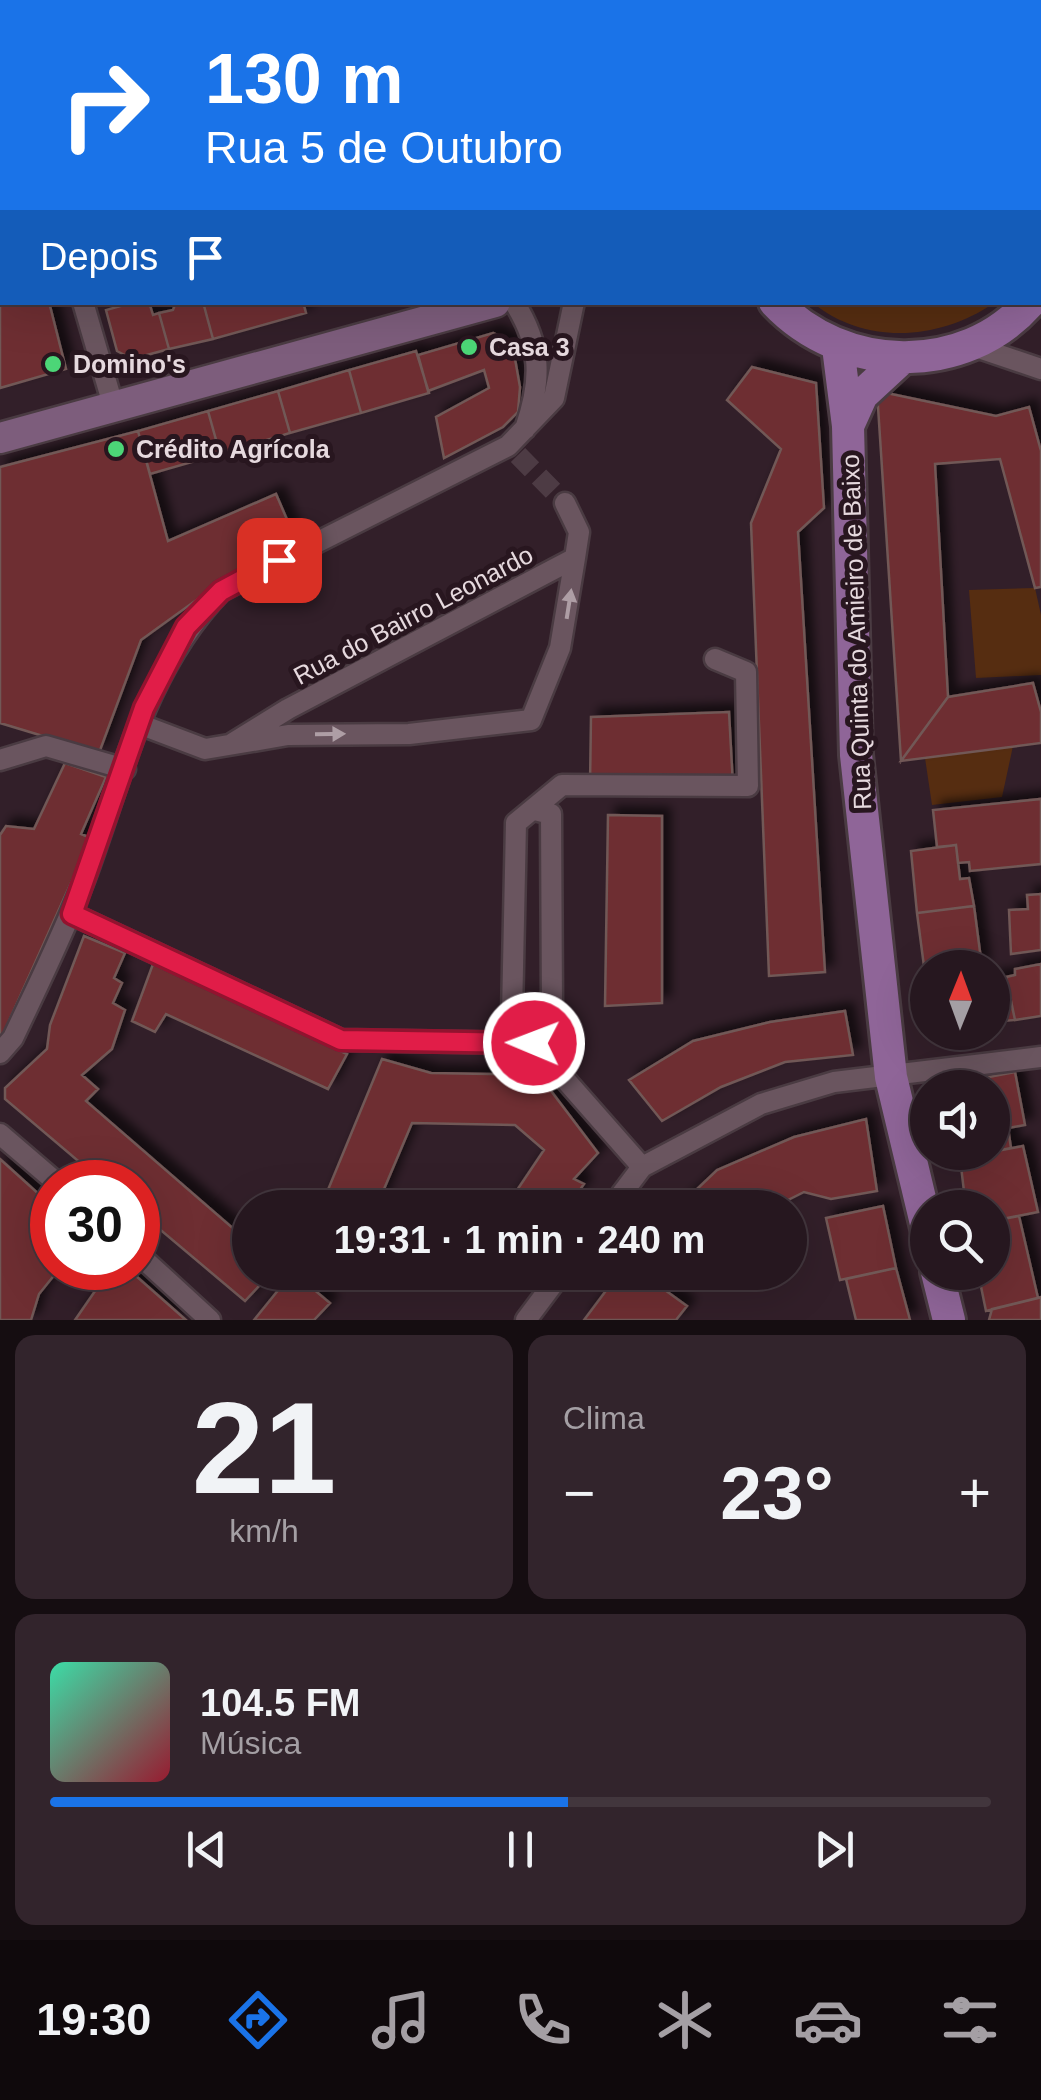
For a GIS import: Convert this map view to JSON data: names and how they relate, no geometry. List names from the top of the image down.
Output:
{
  "streets": {
    "main road": ["Rua Quinta do Amieiro de Baixo"],
    "street": ["Rua do Bairro Leonardo"]
  },
  "places": ["Casa 3", "Domino's", "Crédito Agrícola"],
  "north": "top",
  "page": {
    "turn": ["130 m", "Rua 5 de Outubro"],
    "then": "Depois",
    "limit": "30",
    "trip": "19:31 · 1 min · 240 m",
    "tile": [
      ["21", "km/h"],
      "Clima"
    ],
    "heat": ["−", "23°", "+"],
    "song": ["104.5 FM", "Música"],
    "tabs": "19:30"
  }
}
